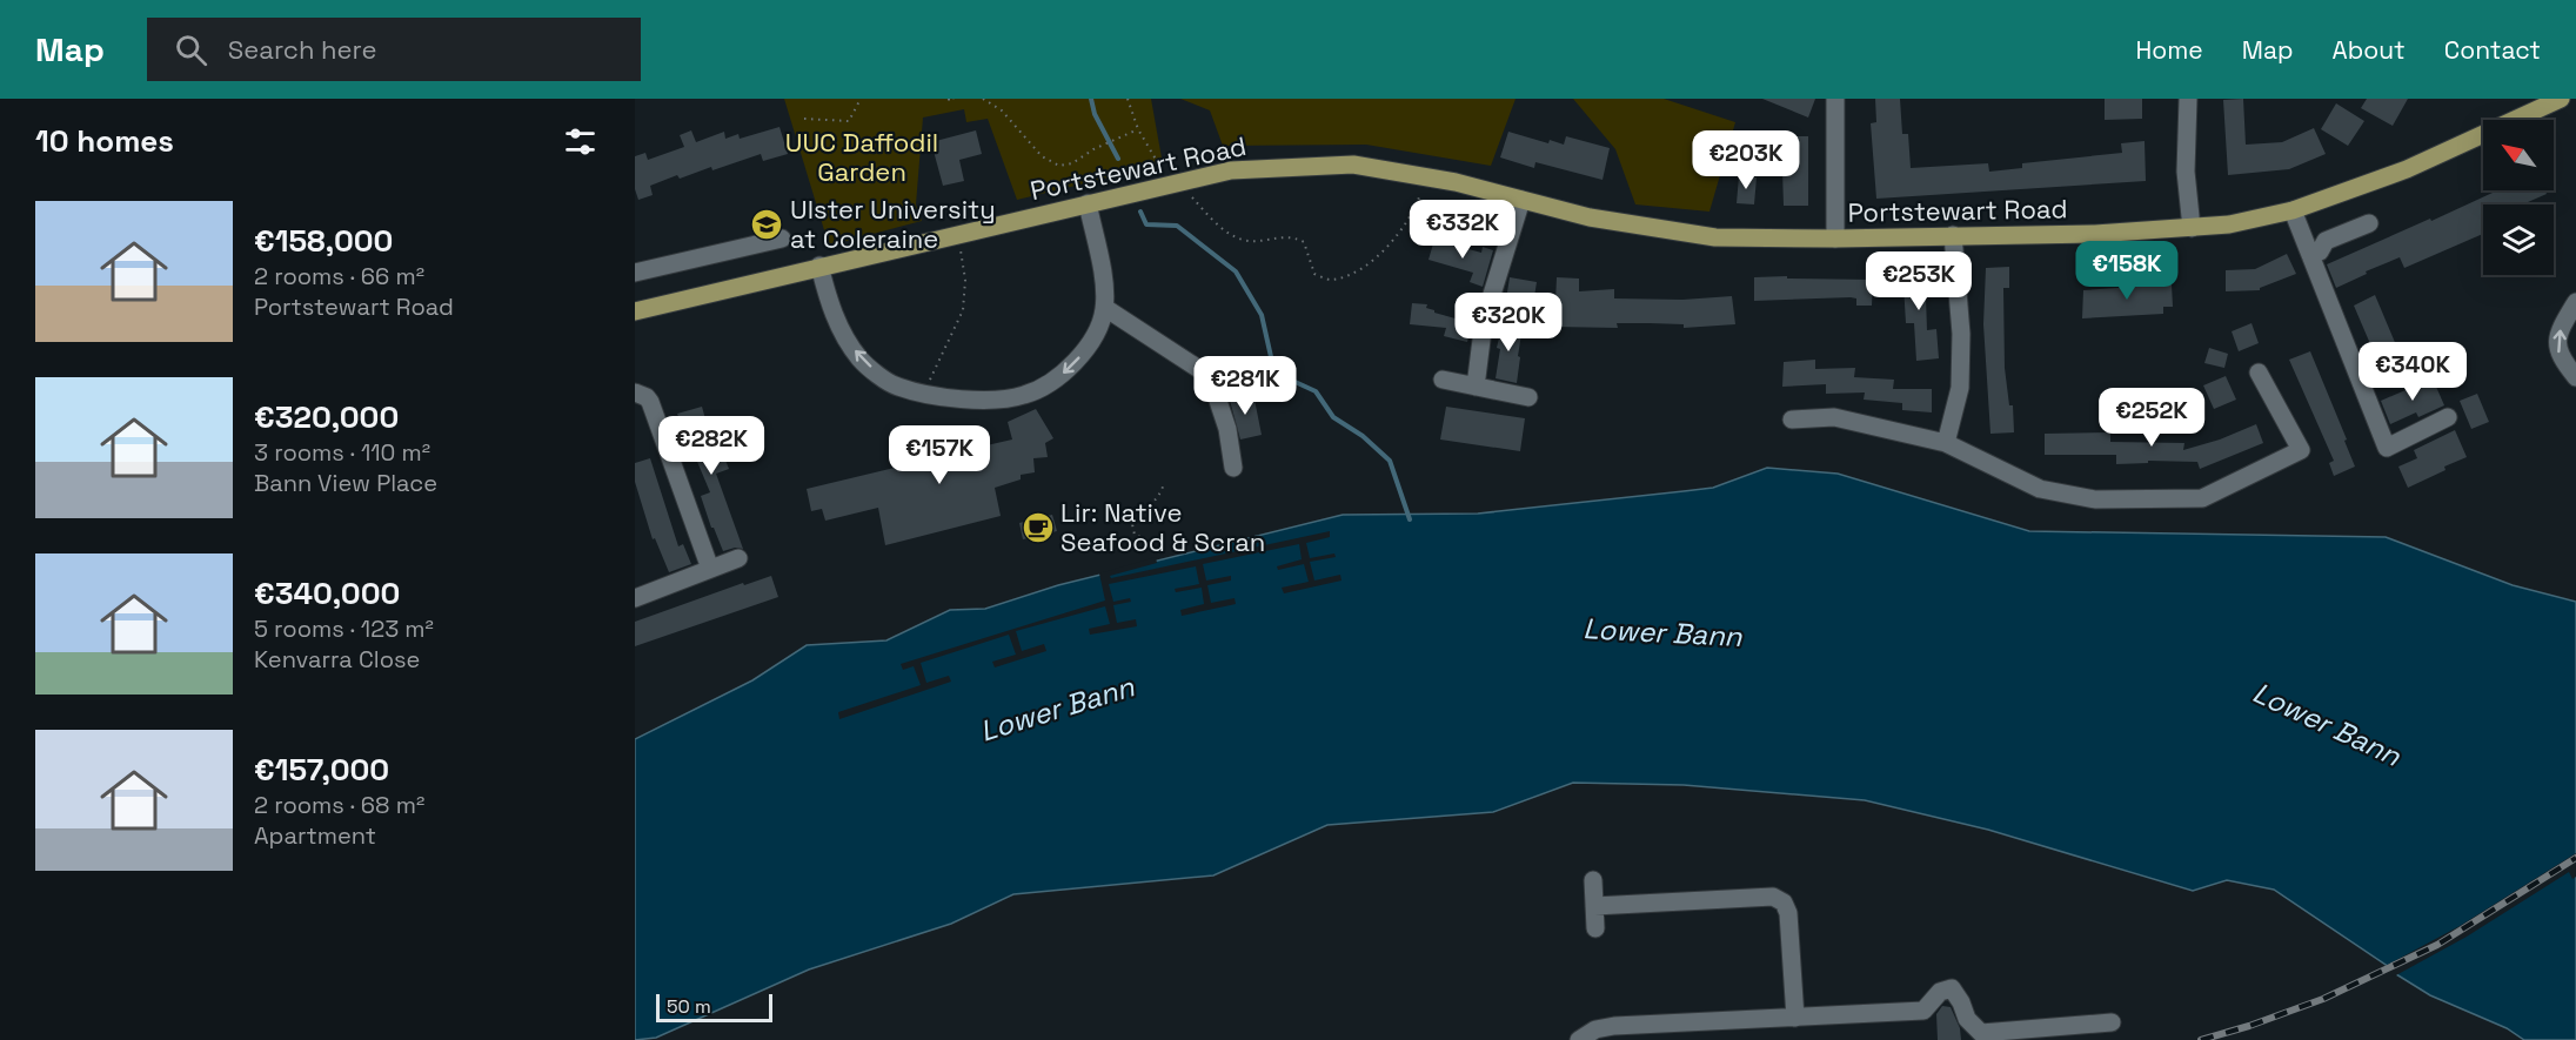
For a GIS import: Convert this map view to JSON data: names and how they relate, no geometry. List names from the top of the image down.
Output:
{
  "streets": {
    "main road": ["Portstewart Road"]
  },
  "water": ["Lower Bann"],
  "parks": ["UUC Daffodil Garden"],
  "places": {
    "school or university": ["Ulster University at Coleraine"],
    "cafe": ["Lir: Native Seafood & Scran"]
  },
  "scale_bar": "50 m",
  "north": "top left",
  "page": {
    "header": "Map",
    "search": "Search here",
    "nav": [
      "Home",
      "Map",
      "About",
      "Contact"
    ],
    "heading": "10 homes",
    "price": [
      "€203K",
      "€332K",
      "€158K",
      "€253K",
      "€320K",
      "€340K",
      "€281K",
      "€252K",
      "€282K",
      "€157K"
    ],
    "list": [
      {
        "name": "€158,000",
        "note": "2 rooms · 66 m² · Portstewart Road"
      },
      {
        "name": "€320,000",
        "note": "3 rooms · 110 m² · Bann View Place"
      },
      {
        "name": "€340,000",
        "note": "5 rooms · 123 m² · Kenvarra Close"
      },
      {
        "name": "€157,000",
        "note": "2 rooms · 68 m² · Apartment"
      }
    ],
    "scale": "50 m"
  }
}
